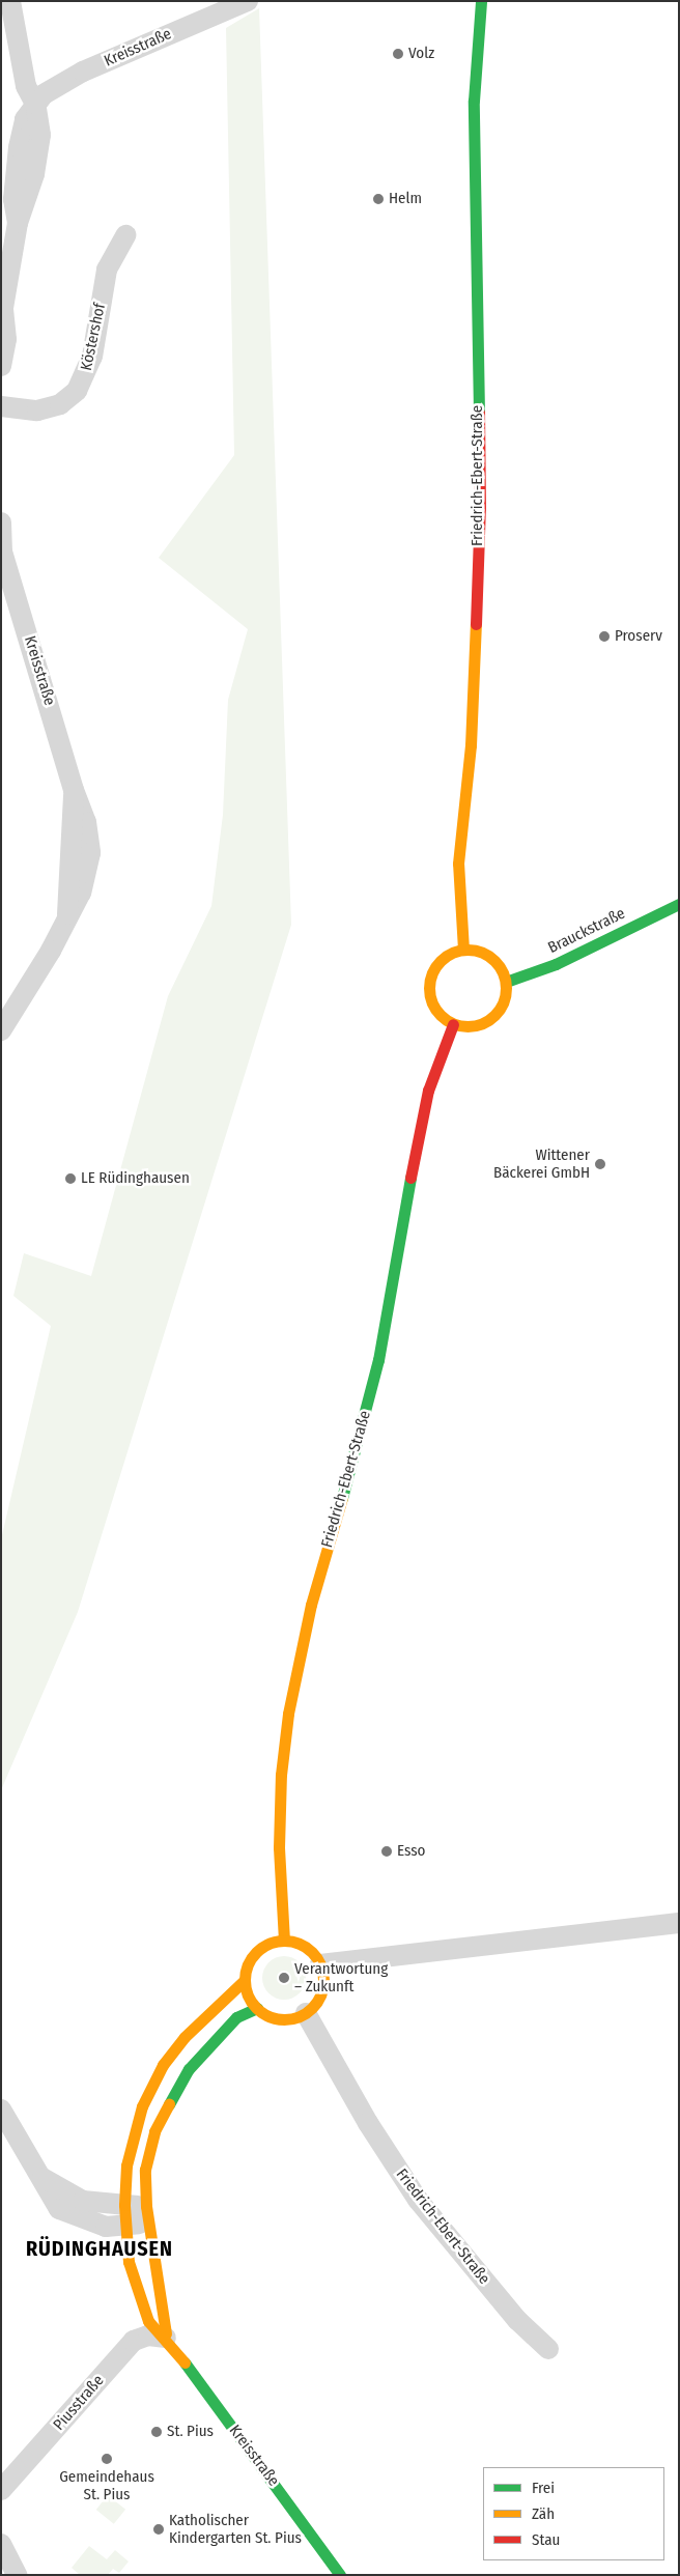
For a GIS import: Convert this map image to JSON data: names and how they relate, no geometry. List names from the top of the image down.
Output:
{
  "streets": {
    "street": [
      "Kreisstraße",
      "Köstershof",
      "Friedrich-Ebert-Straße",
      "Brauckstraße",
      "Piusstraße"
    ]
  },
  "crossings": [
    ["Kreisstraße", "Piusstraße"],
    ["Friedrich-Ebert-Straße", "Brauckstraße"]
  ],
  "districts": ["RÜDINGHAUSEN"],
  "places": [
    "Volz",
    "Helm",
    "Proserv",
    "Wittener Bäckerei GmbH",
    "LE Rüdinghausen",
    "Esso",
    "Verantwortung – Zukunft",
    "St. Pius",
    "Gemeindehaus St. Pius",
    "Katholischer Kindergarten St. Pius"
  ],
  "legend": ["Frei", "Zäh", "Stau"]
}
